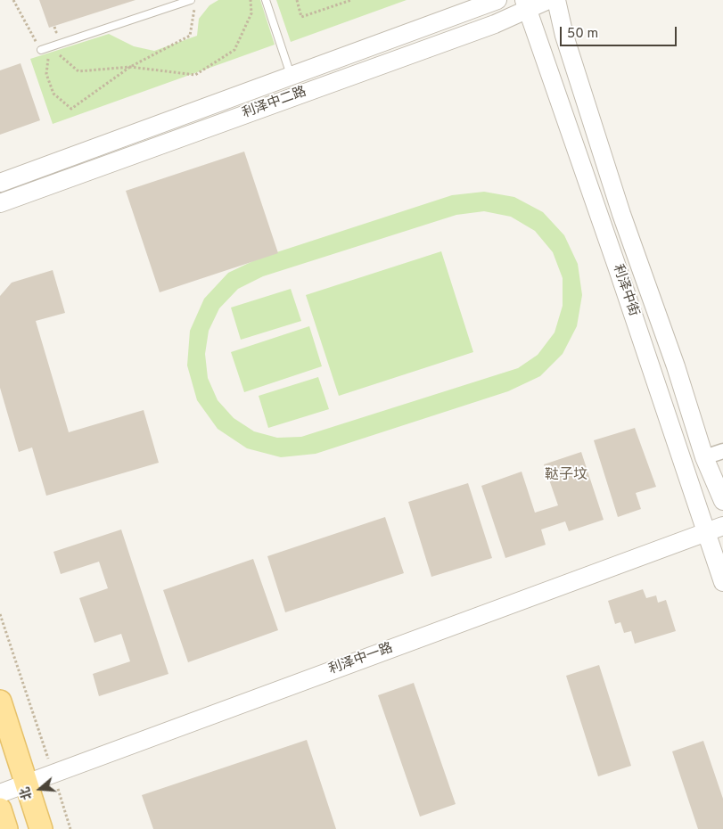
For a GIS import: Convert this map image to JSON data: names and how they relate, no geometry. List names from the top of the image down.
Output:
{
  "streets": {
    "street": ["利泽中二路", "利泽中街", "利泽中一路"]
  },
  "crossings": [
    ["利泽中二路", "利泽中街"],
    ["利泽中街", "利泽中一路"]
  ],
  "districts": ["鞑子坟"],
  "scale_bar": "50 m",
  "north": "left"
}
